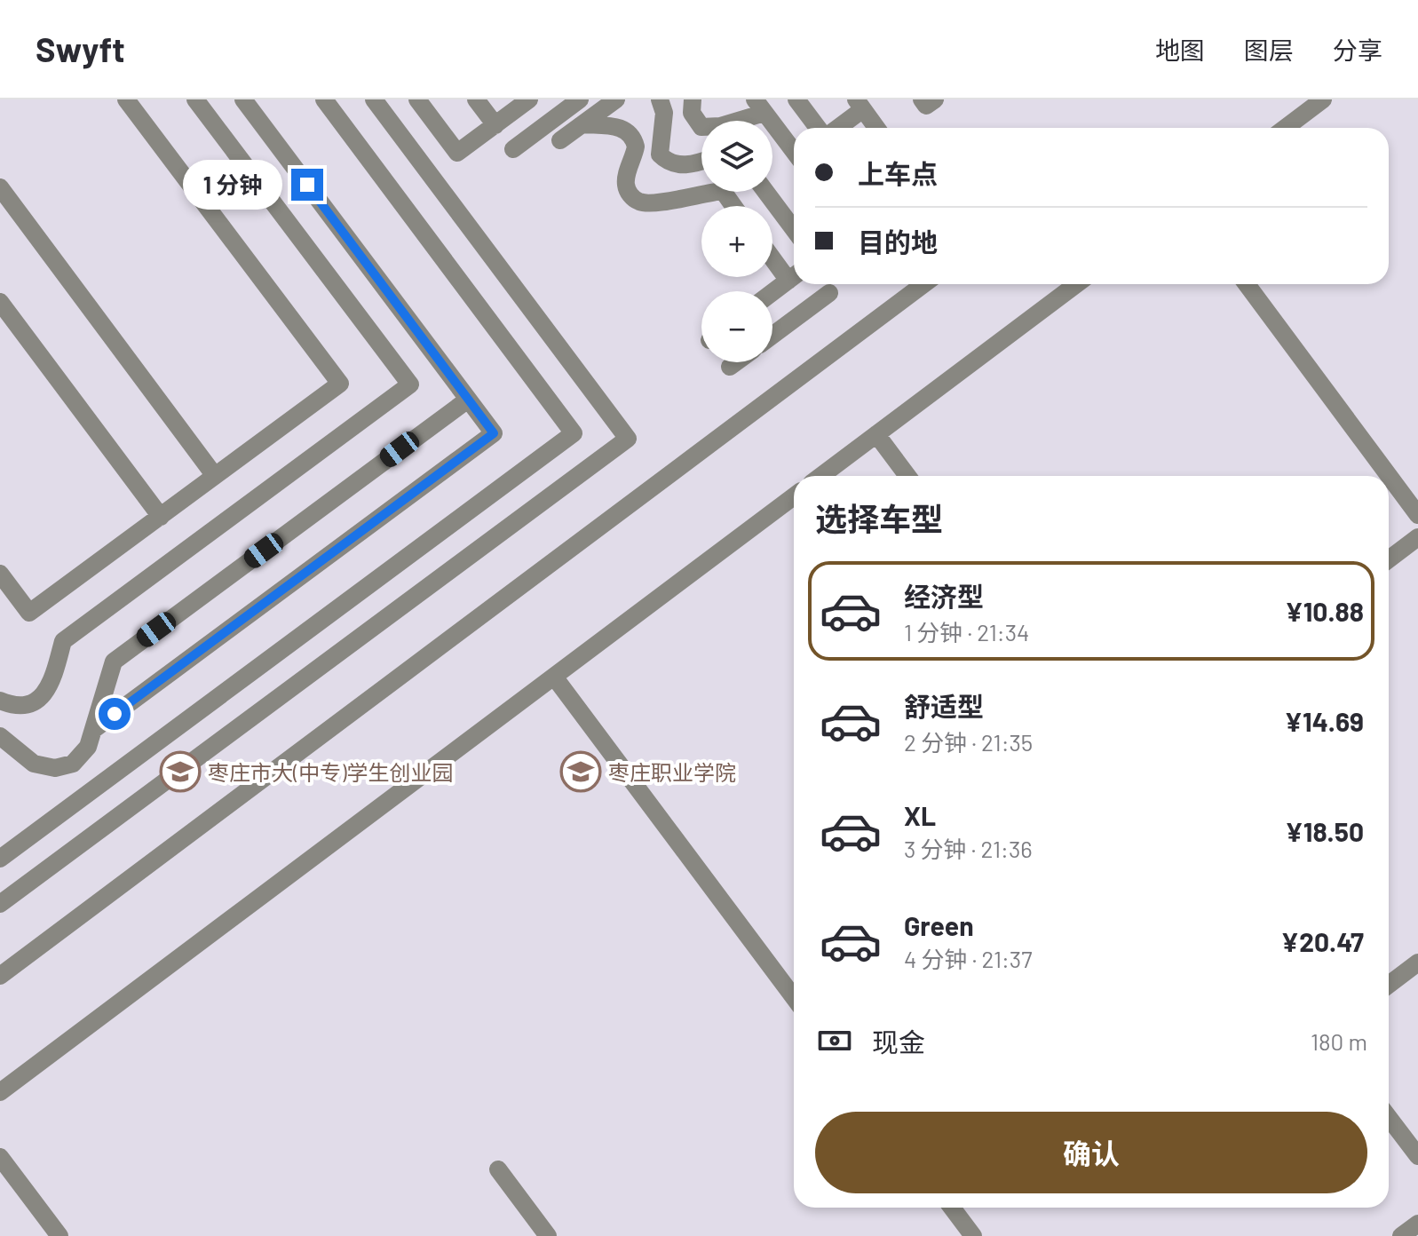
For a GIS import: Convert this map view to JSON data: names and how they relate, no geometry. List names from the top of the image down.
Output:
{
  "places": {
    "school or university": ["枣庄市大(中专)学生创业园", "枣庄职业学院"]
  },
  "page": {
    "header": "Swyft",
    "nav": ["地图", "图层", "分享"],
    "map_buttons": ["+", "−"],
    "banner": ["上车点", "目的地"],
    "bubble": "1 分钟",
    "heading": "选择车型",
    "list": [
      {
        "name": "经济型",
        "note": "1 分钟 · 21:34",
        "value": "¥10.88"
      },
      {
        "name": "舒适型",
        "note": "2 分钟 · 21:35",
        "value": "¥14.69"
      },
      {
        "name": "XL",
        "note": "3 分钟 · 21:36",
        "value": "¥18.50"
      },
      {
        "name": "Green",
        "note": "4 分钟 · 21:37",
        "value": "¥20.47"
      }
    ],
    "pay": ["现金", "180 m"],
    "buttons": "确认"
  }
}
